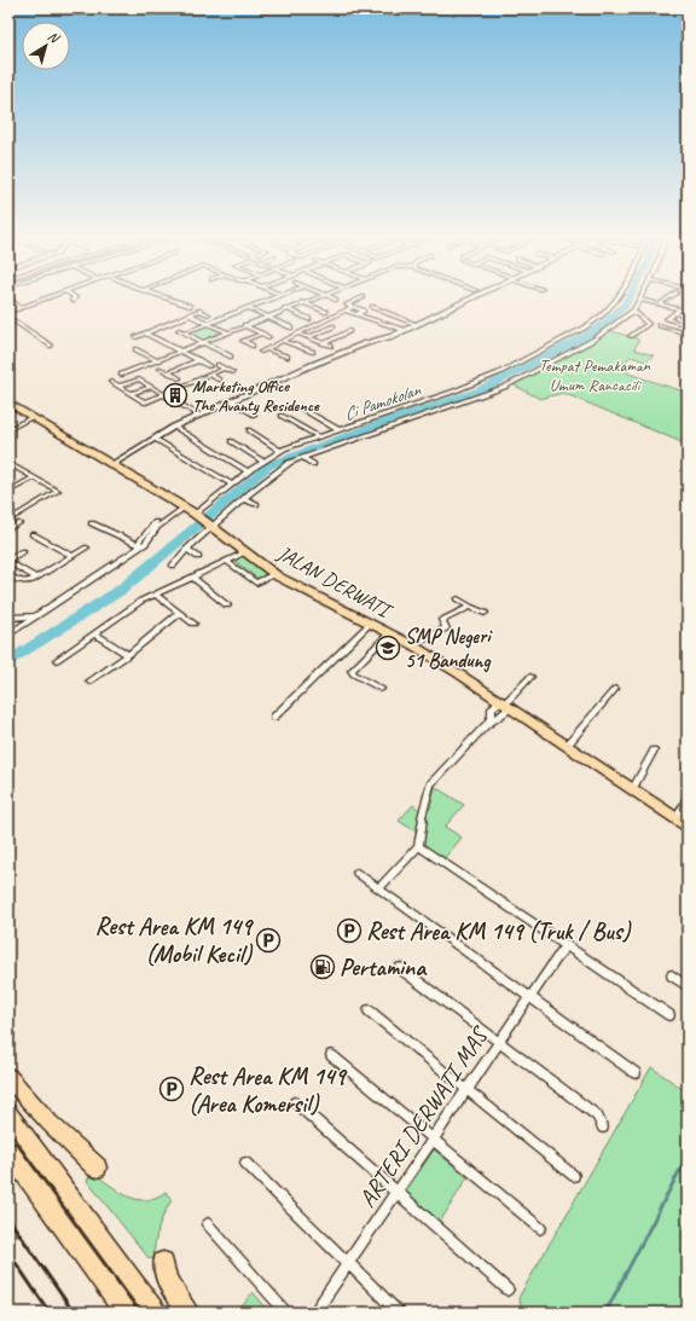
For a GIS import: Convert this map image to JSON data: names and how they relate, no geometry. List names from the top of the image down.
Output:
{
  "streets": {
    "main road": ["JALAN DERWATI"],
    "street": ["ARTERI DERWATI MAS"]
  },
  "water": ["Ci Pamokolan"],
  "parks": ["Tempat Pemakaman Umum Rancacili"],
  "places": {
    "building": ["Marketing Office The Avanty Residence"],
    "school or university": ["SMP Negeri 51 Bandung"],
    "parking": ["Rest Area KM 149 (Truk / Bus)", "Rest Area KM 149 (Mobil Kecil)", "Rest Area KM 149 (Area Komersil)"],
    "fuel station": ["Pertamina"]
  },
  "north": "top right"
}
